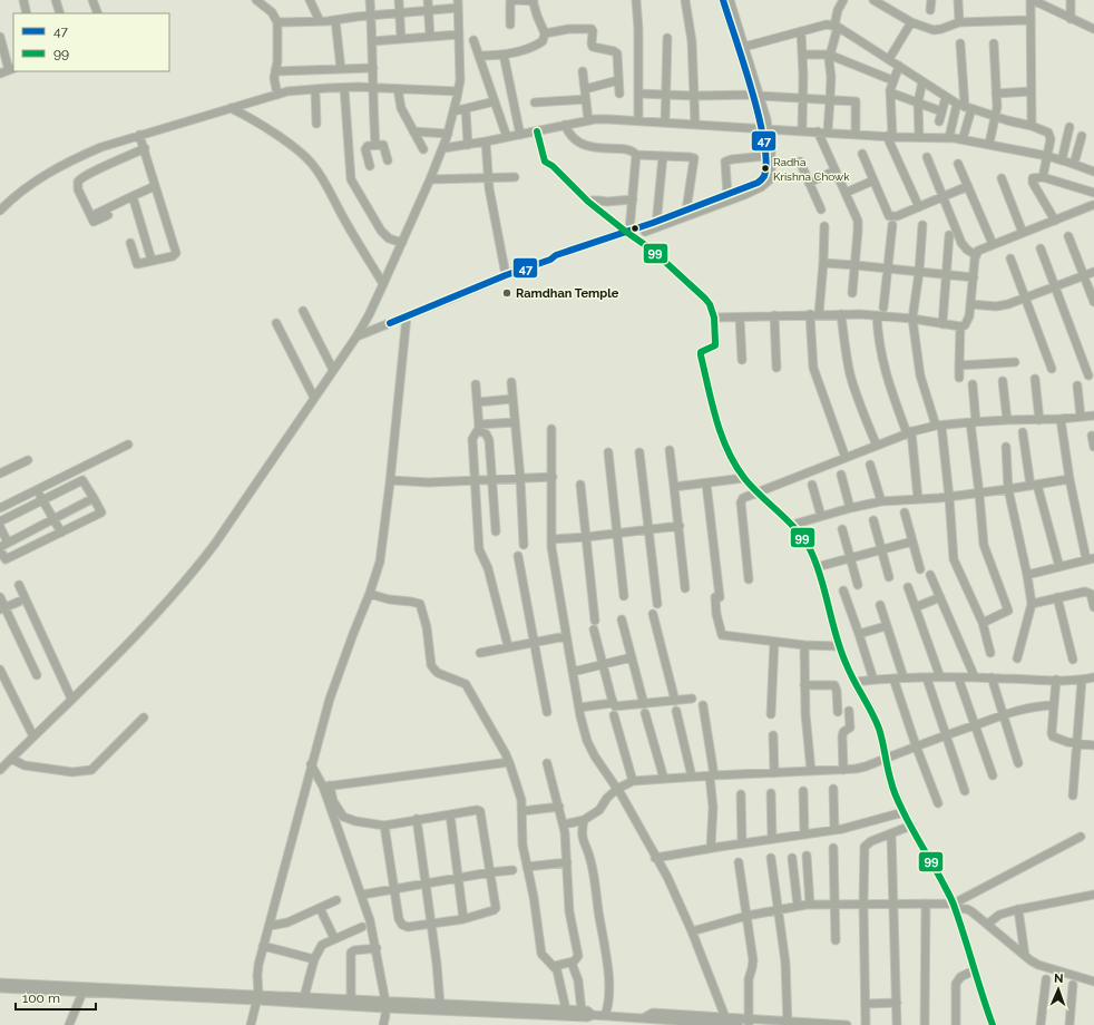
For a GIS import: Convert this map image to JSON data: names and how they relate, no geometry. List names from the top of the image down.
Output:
{
  "places": ["Radha Krishna Chowk", "Ramdhan Temple"],
  "lines": ["transit line 47", "transit line 99"],
  "legend": ["47", "99"],
  "scale_bar": "100 m",
  "north": "top"
}
